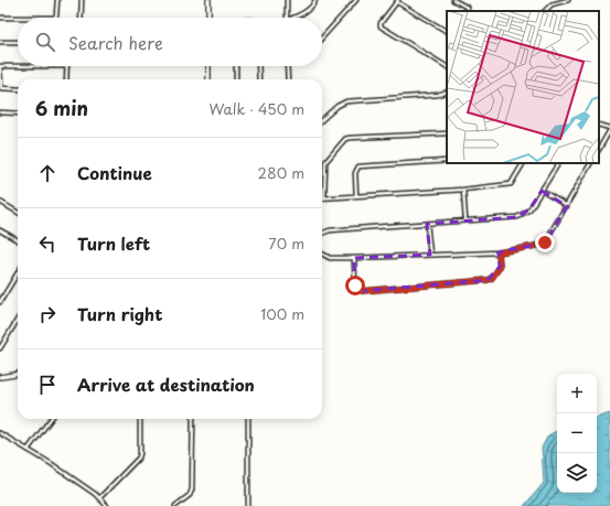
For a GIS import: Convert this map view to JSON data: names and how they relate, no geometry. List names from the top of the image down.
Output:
{
  "page": {
    "search": "Search here",
    "heading": ["6 min", "Walk · 450 m"],
    "list": [
      ["Continue", "280 m"],
      ["Turn left", "70 m"],
      ["Turn right", "100 m"],
      "Arrive at destination"
    ],
    "map_buttons": ["+", "−"]
  }
}
